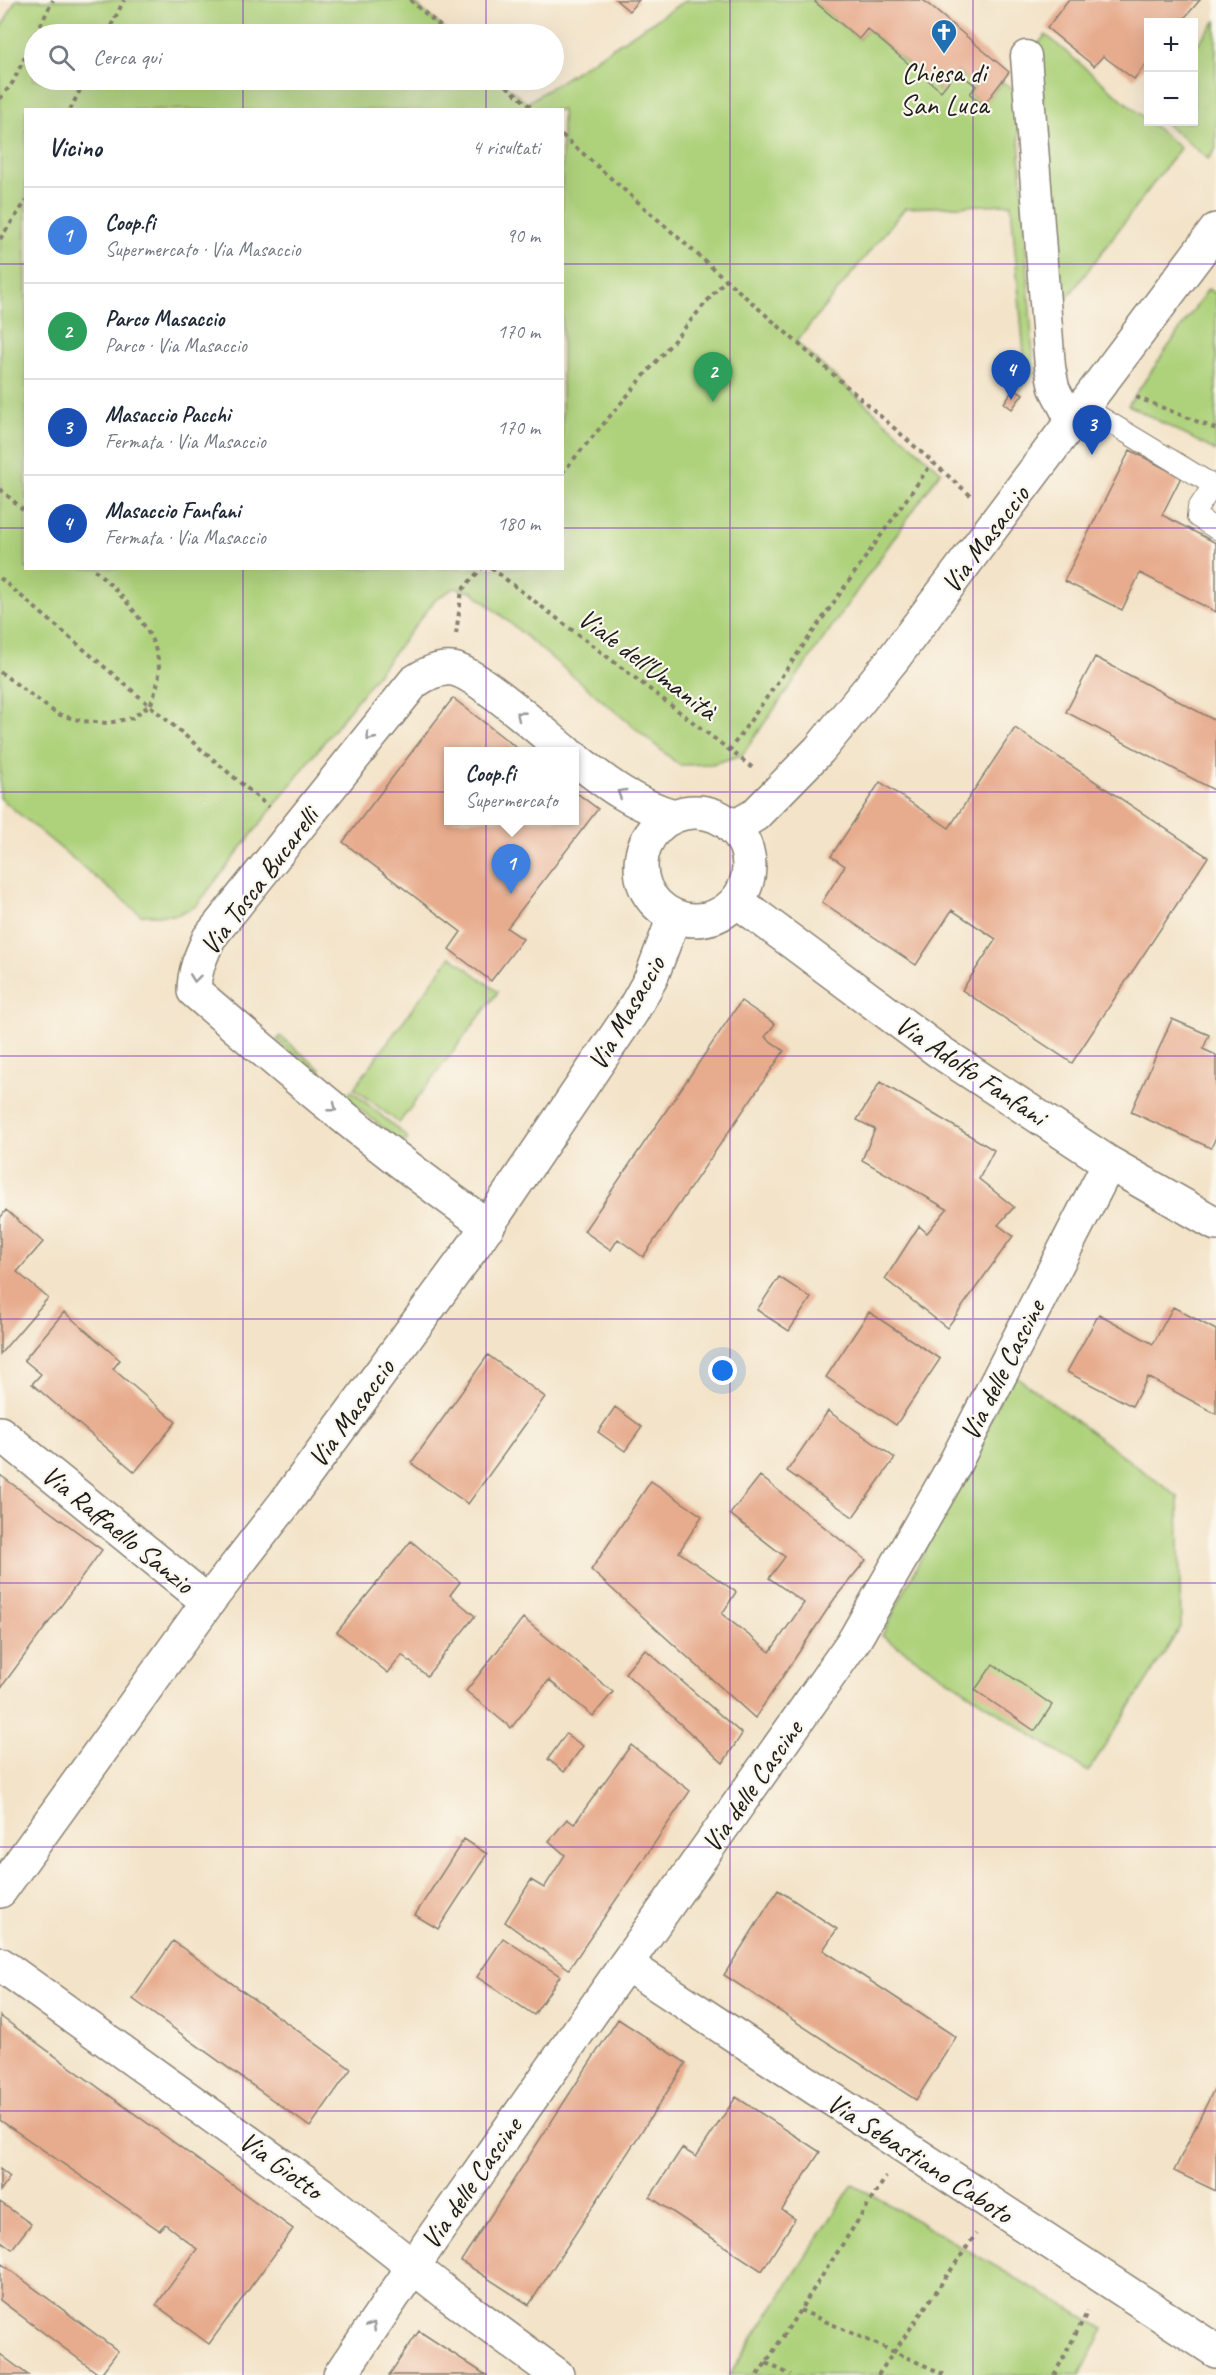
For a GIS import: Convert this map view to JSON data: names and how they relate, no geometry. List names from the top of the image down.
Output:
{
  "streets": {
    "street": [
      "Via Masaccio",
      "Via Tosca Bucarelli",
      "Via Adolfo Fanfani",
      "Via delle Cascine",
      "Via Raffaello Sanzio",
      "Via Sebastiano Caboto",
      "Via Giotto"
    ],
    "path": ["Viale dell'Umanità"]
  },
  "crossings": [
    ["Via Masaccio", "Viale dell'Umanità"],
    ["Via Masaccio", "Via Tosca Bucarelli"],
    ["Via Masaccio", "Via Adolfo Fanfani"],
    ["Via Masaccio", "Via Raffaello Sanzio"],
    ["Via Adolfo Fanfani", "Via delle Cascine"],
    ["Via delle Cascine", "Via Sebastiano Caboto"],
    ["Via delle Cascine", "Via Giotto"]
  ],
  "places": {
    "church": ["Chiesa di San Luca"]
  },
  "page": {
    "map_buttons": ["+", "−"],
    "search": "Cerca qui",
    "heading": ["Vicino", "4 risultati"],
    "list": [
      {
        "mark": "1",
        "name": "Coop.fi",
        "note": "Supermercato · Via Masaccio",
        "value": "90 m"
      },
      {
        "mark": "2",
        "name": "Parco Masaccio",
        "note": "Parco · Via Masaccio",
        "value": "170 m"
      },
      {
        "mark": "3",
        "name": "Masaccio Pacchi",
        "note": "Fermata · Via Masaccio",
        "value": "170 m"
      },
      {
        "mark": "4",
        "name": "Masaccio Fanfani",
        "note": "Fermata · Via Masaccio",
        "value": "180 m"
      }
    ],
    "pins": [
      "4",
      "2",
      "3",
      "1"
    ],
    "popup": ["Coop.fi", "Supermercato"]
  }
}
